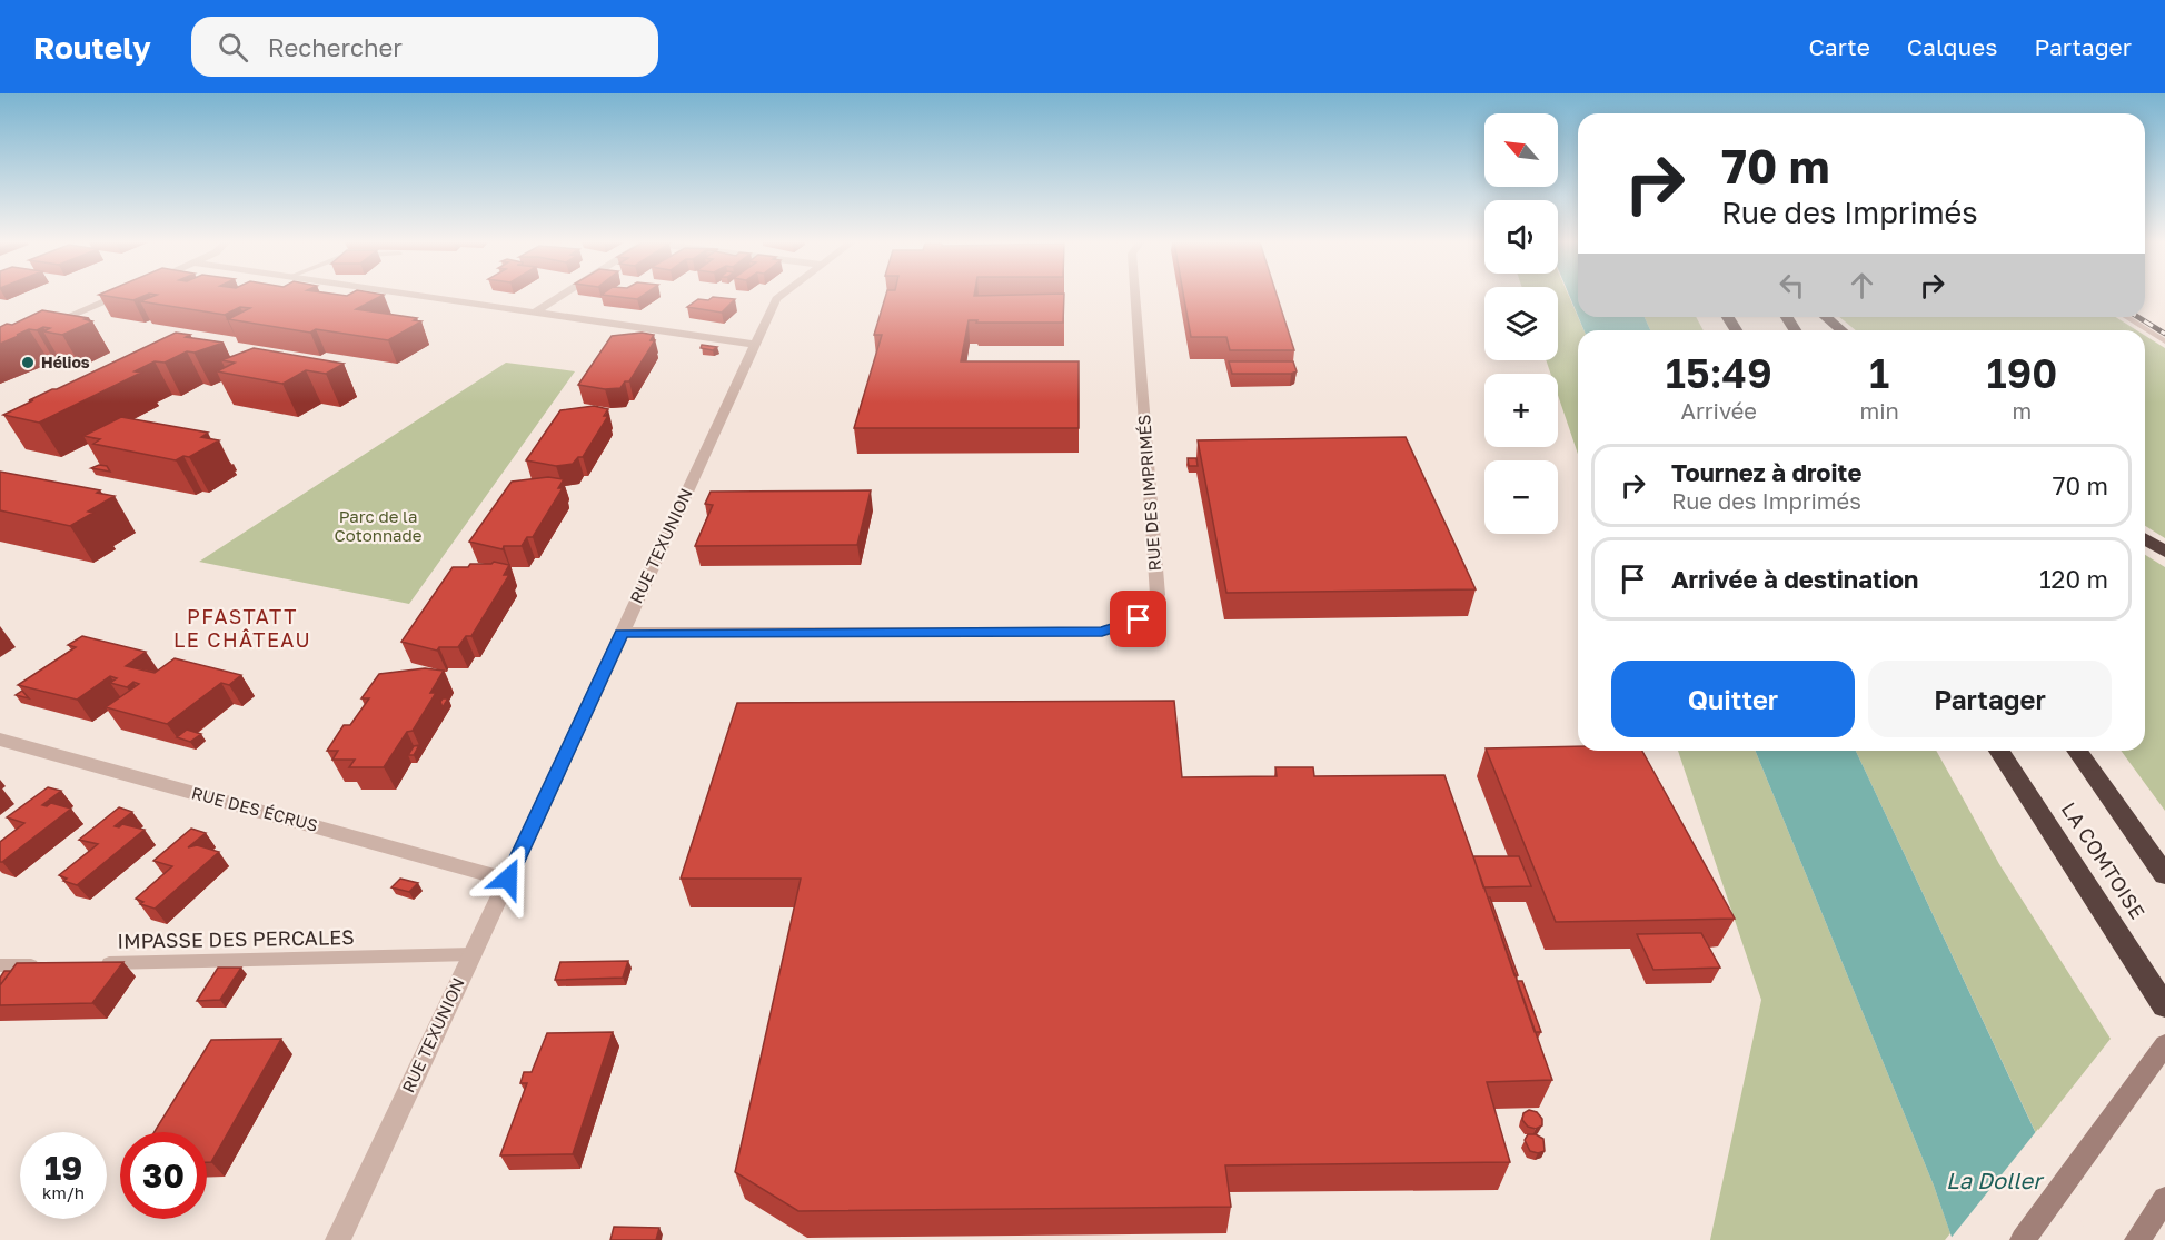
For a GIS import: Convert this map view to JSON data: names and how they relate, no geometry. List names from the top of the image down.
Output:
{
  "streets": {
    "highway": ["LA COMTOISE"],
    "street": ["RUE DES IMPRIMÉS", "RUE TEXUNION", "RUE DES ÉCRUS"],
    "lane": ["IMPASSE DES PERCALES"]
  },
  "crossings": [
    ["RUE DES IMPRIMÉS", "RUE TEXUNION"],
    ["RUE TEXUNION", "RUE DES ÉCRUS"],
    ["RUE TEXUNION", "IMPASSE DES PERCALES"]
  ],
  "districts": ["PFASTATT LE CHÂTEAU"],
  "water": ["La Doller"],
  "parks": ["Parc de la Cotonnade"],
  "places": ["Hélios"],
  "north": "top left",
  "page": {
    "header": "Routely",
    "search": "Rechercher",
    "nav": ["Carte", "Calques", "Partager"],
    "map_buttons": ["+", "−"],
    "turn": ["70 m", "Rue des Imprimés"],
    "eta": [
      "15:49",
      "Arrivée",
      "1",
      "min",
      "190",
      "m"
    ],
    "list": [
      {
        "name": "Tournez à droite",
        "note": "Rue des Imprimés",
        "value": "70 m"
      },
      {
        "name": "Arrivée à destination",
        "value": "120 m"
      }
    ],
    "buttons": ["Quitter", "Partager"],
    "speed": "19 km/h",
    "limit": "30"
  }
}
